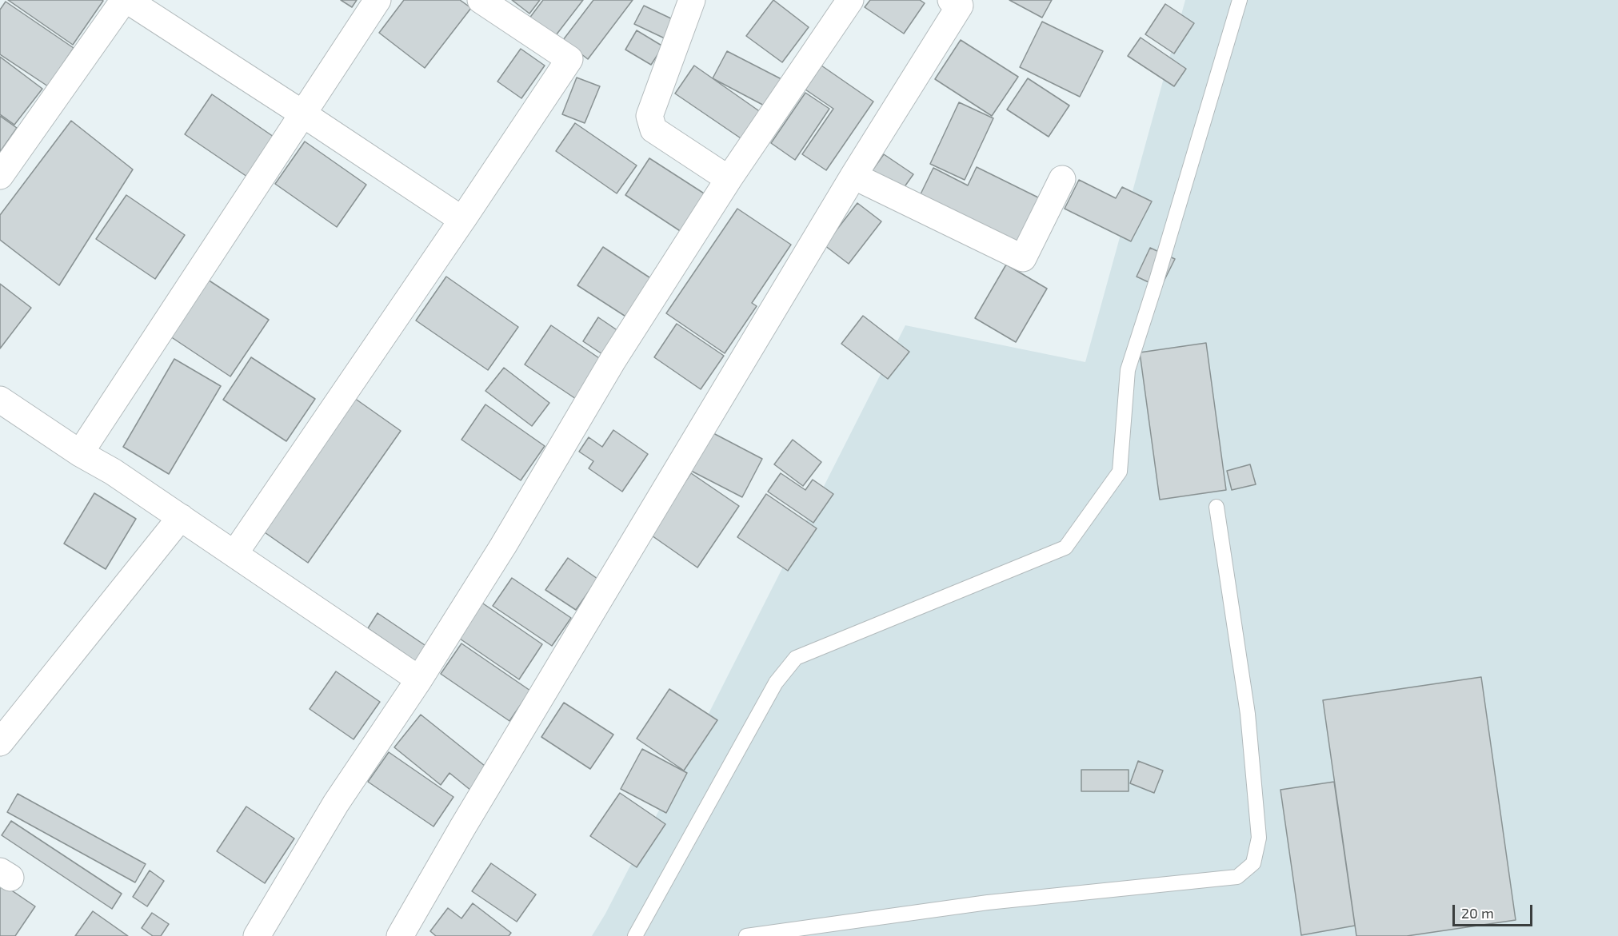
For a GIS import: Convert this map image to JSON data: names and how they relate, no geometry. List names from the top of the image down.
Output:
{
  "scale_bar": "20 m"
}
